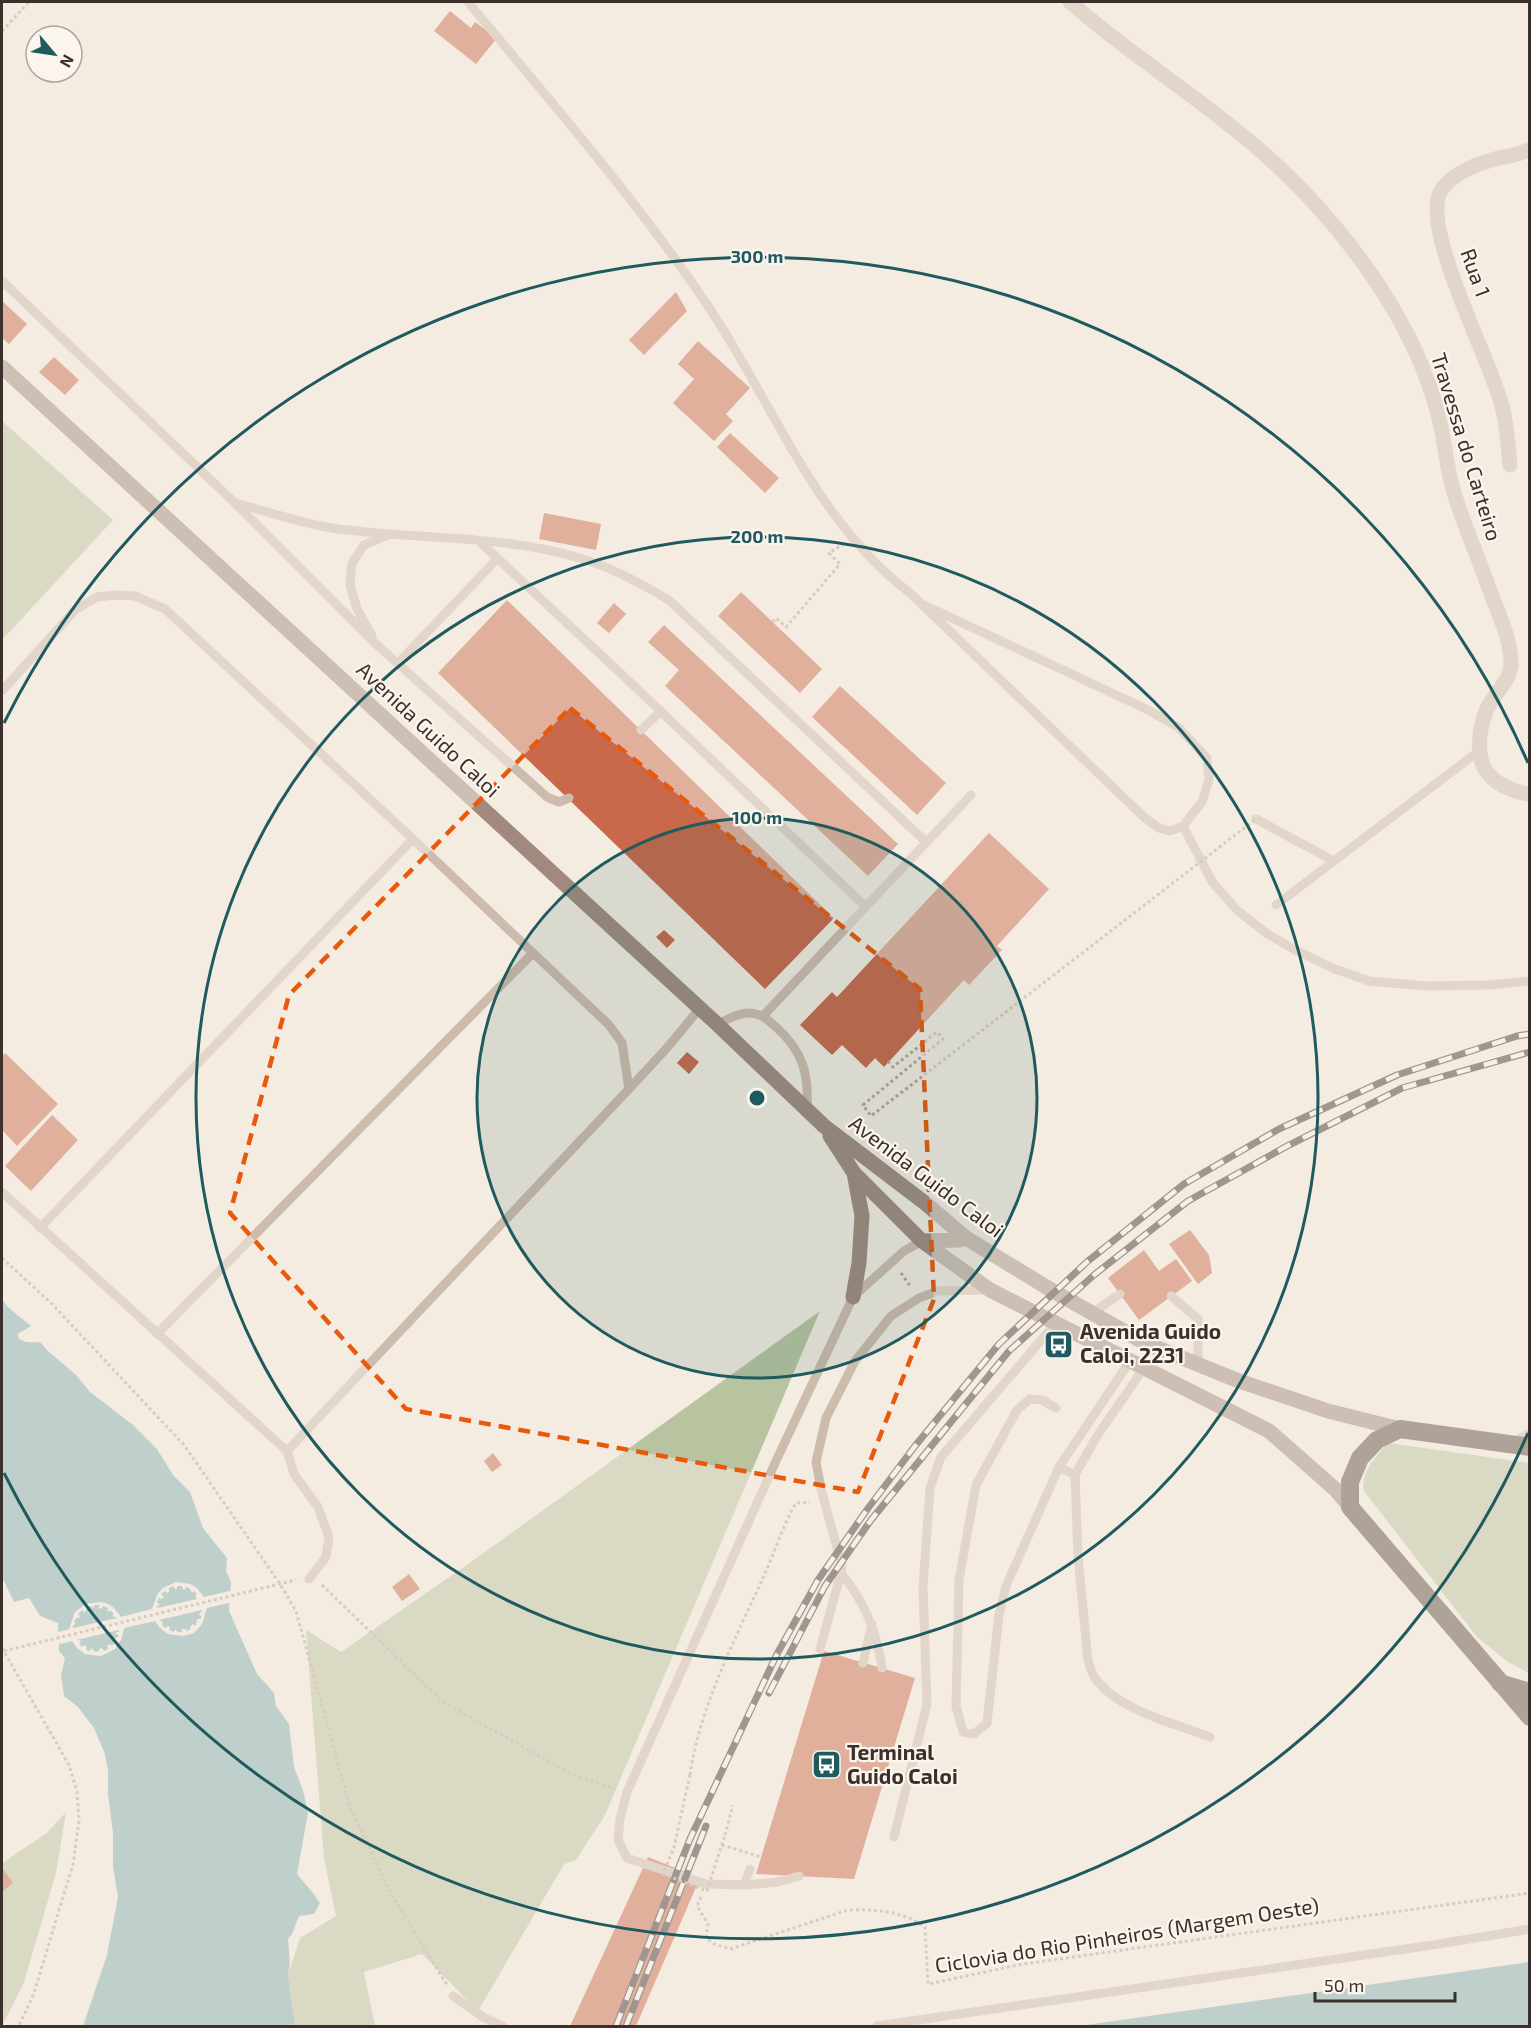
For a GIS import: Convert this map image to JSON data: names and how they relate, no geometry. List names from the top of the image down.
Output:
{
  "streets": {
    "main road": ["Avenida Guido Caloi"],
    "street": ["Rua 1", "Travessa do Carteiro"],
    "path": ["Ciclovia do Rio Pinheiros (Margem Oeste)"]
  },
  "places": {
    "bus stop": ["Avenida Guido Caloi, 2231", "Terminal Guido Caloi"]
  },
  "scale_bar": "50 m",
  "north": "bottom right",
  "rings": ["300 m", "200 m", "100 m"]
}
